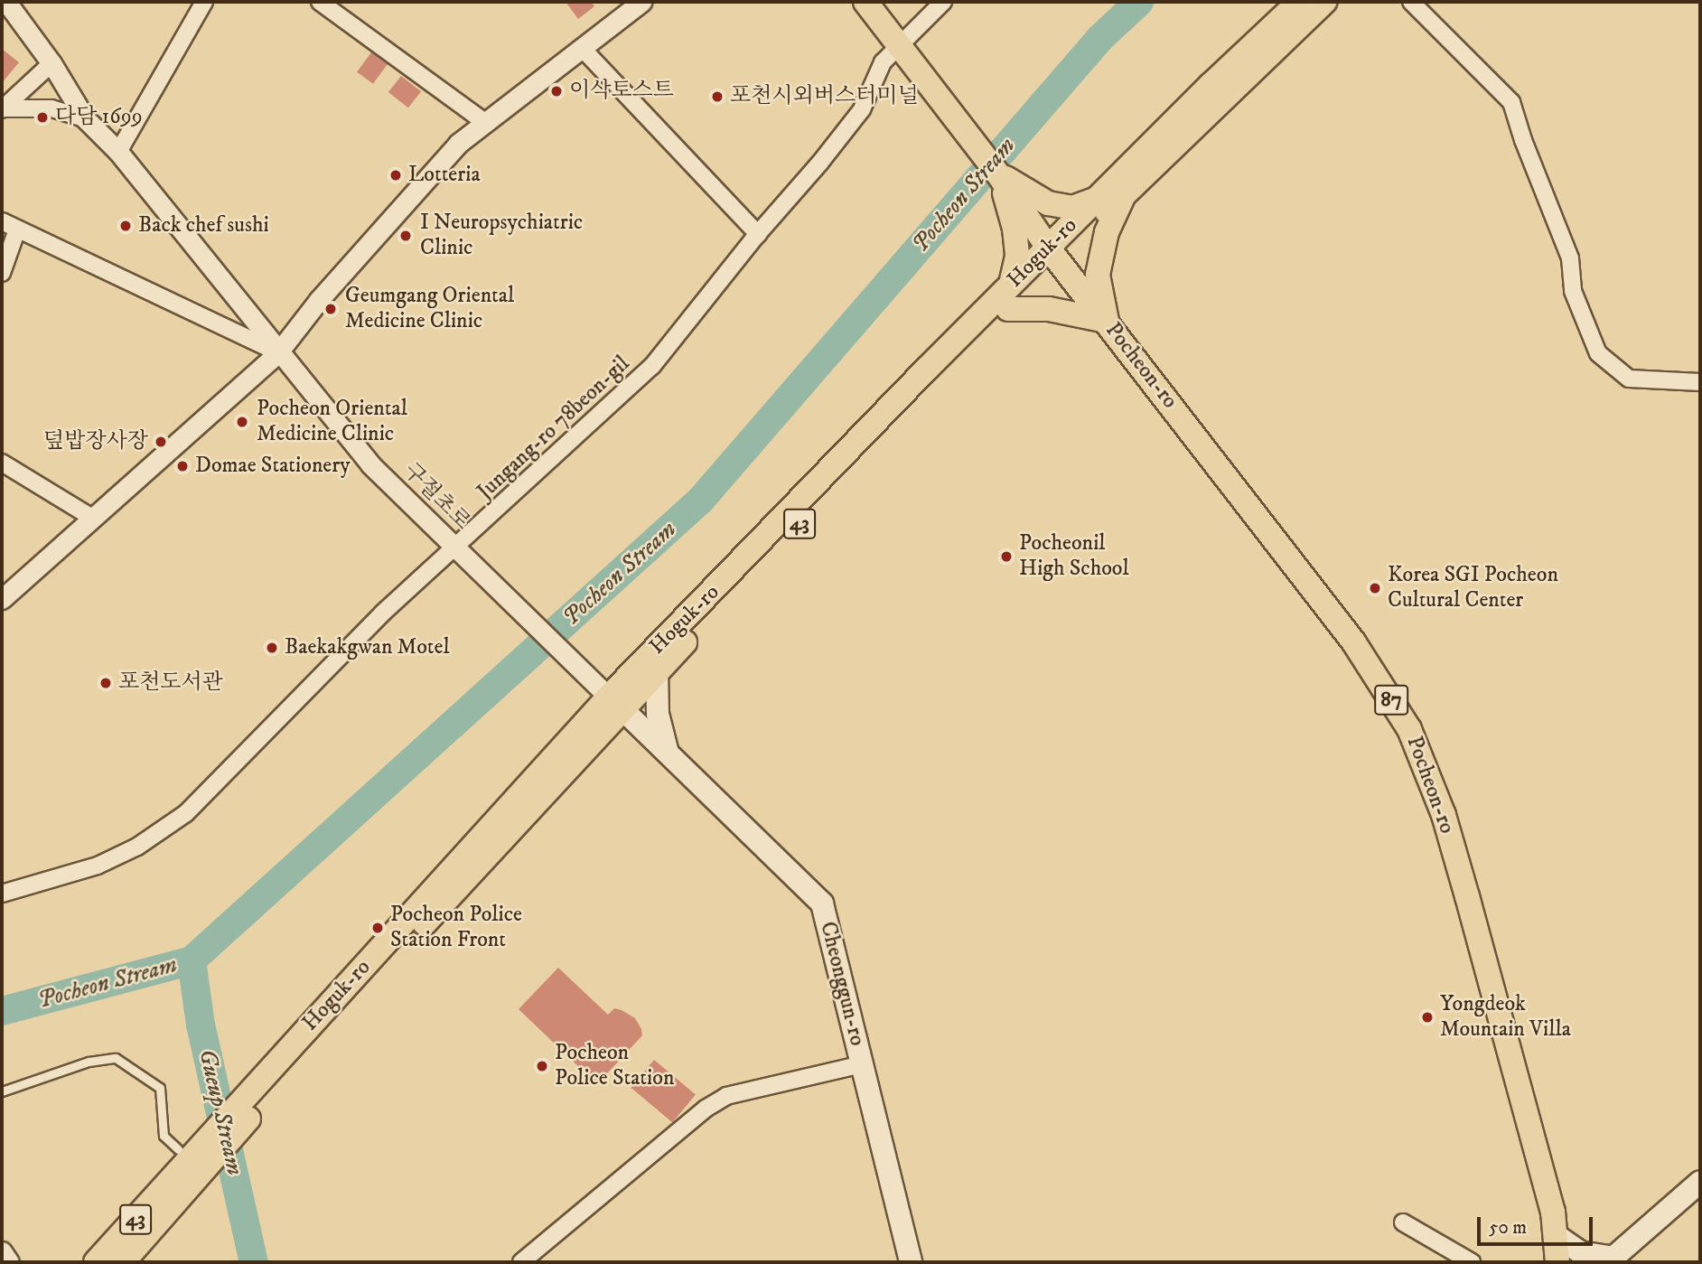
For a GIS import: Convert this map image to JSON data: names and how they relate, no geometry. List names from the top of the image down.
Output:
{
  "streets": {
    "main road": [
      "Hoguk-ro",
      "Pocheon-ro",
      "43",
      "87",
      "Cheonggun-ro"
    ],
    "street": ["Jungang-ro 78beon-gil", "구절초로"]
  },
  "crossings": [
    ["Hoguk-ro", "Pocheon-ro"],
    ["Hoguk-ro", "구절초로"],
    ["Hoguk-ro", "87"],
    ["Hoguk-ro", "Cheonggun-ro"],
    ["Pocheon-ro", "87"],
    ["Jungang-ro 78beon-gil", "구절초로"],
    ["Jungang-ro 78beon-gil", "87"],
    ["구절초로", "Cheonggun-ro"]
  ],
  "water": ["Pocheon Stream", "Gueup Stream"],
  "places": [
    "이삭토스트",
    "포천시외버스터미널",
    "다담 1699",
    "Lotteria",
    "Back chef sushi",
    "I Neuropsychiatric Clinic",
    "Geumgang Oriental Medicine Clinic",
    "Pocheon Oriental Medicine Clinic",
    "덮밥장사장",
    "Domae Stationery",
    "Pocheonil High School",
    "Korea SGI Pocheon Cultural Center",
    "Baekakgwan Motel",
    "포천도서관",
    "Pocheon Police Station Front",
    "Yongdeok Mountain Villa",
    "Pocheon Police Station"
  ],
  "scale_bar": "50 m"
}
